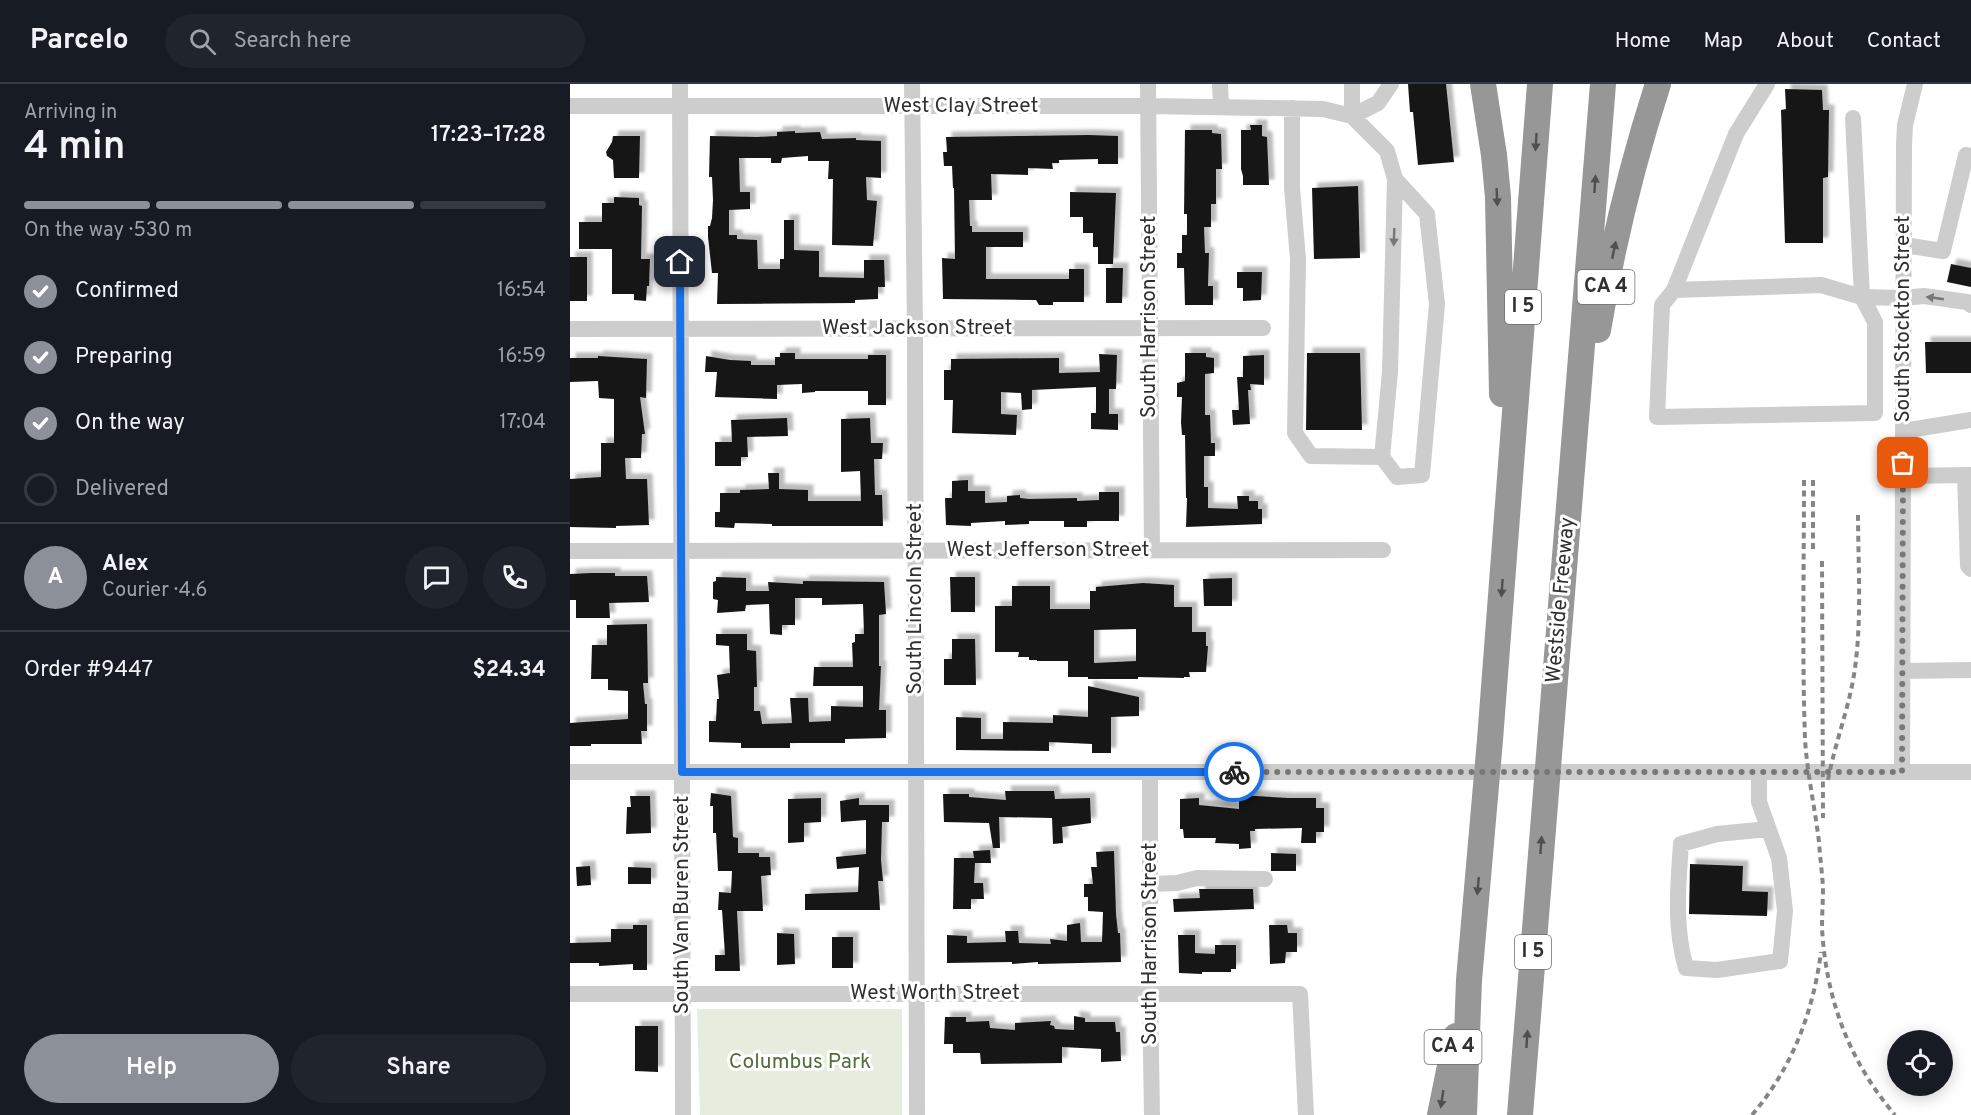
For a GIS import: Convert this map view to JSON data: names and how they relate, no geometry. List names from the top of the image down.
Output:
{
  "streets": {
    "highway": ["CA 4", "I 5", "Westside Freeway"],
    "street": [
      "West Clay Street",
      "South Harrison Street",
      "South Stockton Street",
      "West Jackson Street",
      "West Jefferson Street",
      "South Lincoln Street",
      "South Van Buren Street",
      "West Worth Street"
    ]
  },
  "crossings": [
    ["West Clay Street", "South Harrison Street"],
    ["West Clay Street", "South Lincoln Street"],
    ["West Clay Street", "South Van Buren Street"],
    ["CA 4", "I 5"],
    ["CA 4", "Westside Freeway"],
    ["South Harrison Street", "West Jackson Street"],
    ["South Harrison Street", "West Jefferson Street"],
    ["South Harrison Street", "West Worth Street"],
    ["West Jackson Street", "South Lincoln Street"],
    ["West Jackson Street", "South Van Buren Street"],
    ["West Jefferson Street", "South Lincoln Street"],
    ["West Jefferson Street", "South Van Buren Street"],
    ["South Lincoln Street", "West Worth Street"],
    ["South Van Buren Street", "West Worth Street"]
  ],
  "parks": ["Columbus Park"],
  "page": {
    "header": "Parcelo",
    "search": "Search here",
    "nav": [
      "Home",
      "Map",
      "About",
      "Contact"
    ],
    "heading": ["4 min", "Arriving in", "17:23–17:28"],
    "panel": [
      "Alex",
      "Courier · 4.6",
      "Order #9447",
      "$24.34"
    ],
    "bar": "On the way · 530 m",
    "list": [
      ["Confirmed", "16:54"],
      ["Preparing", "16:59"],
      ["On the way", "17:04"],
      "Delivered"
    ],
    "round": "A",
    "buttons": ["Help", "Share"]
  }
}
